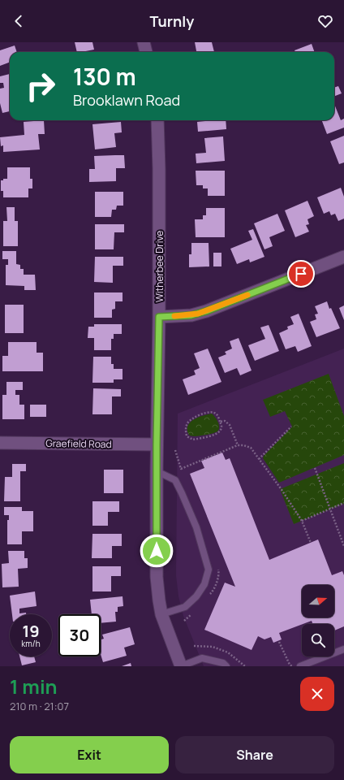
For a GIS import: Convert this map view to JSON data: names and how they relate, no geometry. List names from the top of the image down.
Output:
{
  "streets": {
    "street": ["Witherbee Drive", "Graefield Road"]
  },
  "crossings": [
    ["Witherbee Drive", "Graefield Road"]
  ],
  "north": "right",
  "page": {
    "header": "Turnly",
    "turn": ["130 m", "Brooklawn Road"],
    "speed": "19 km/h",
    "limit": "30",
    "heading": ["1 min", "210 m · 21:07"],
    "buttons": ["Exit", "Share"]
  }
}
